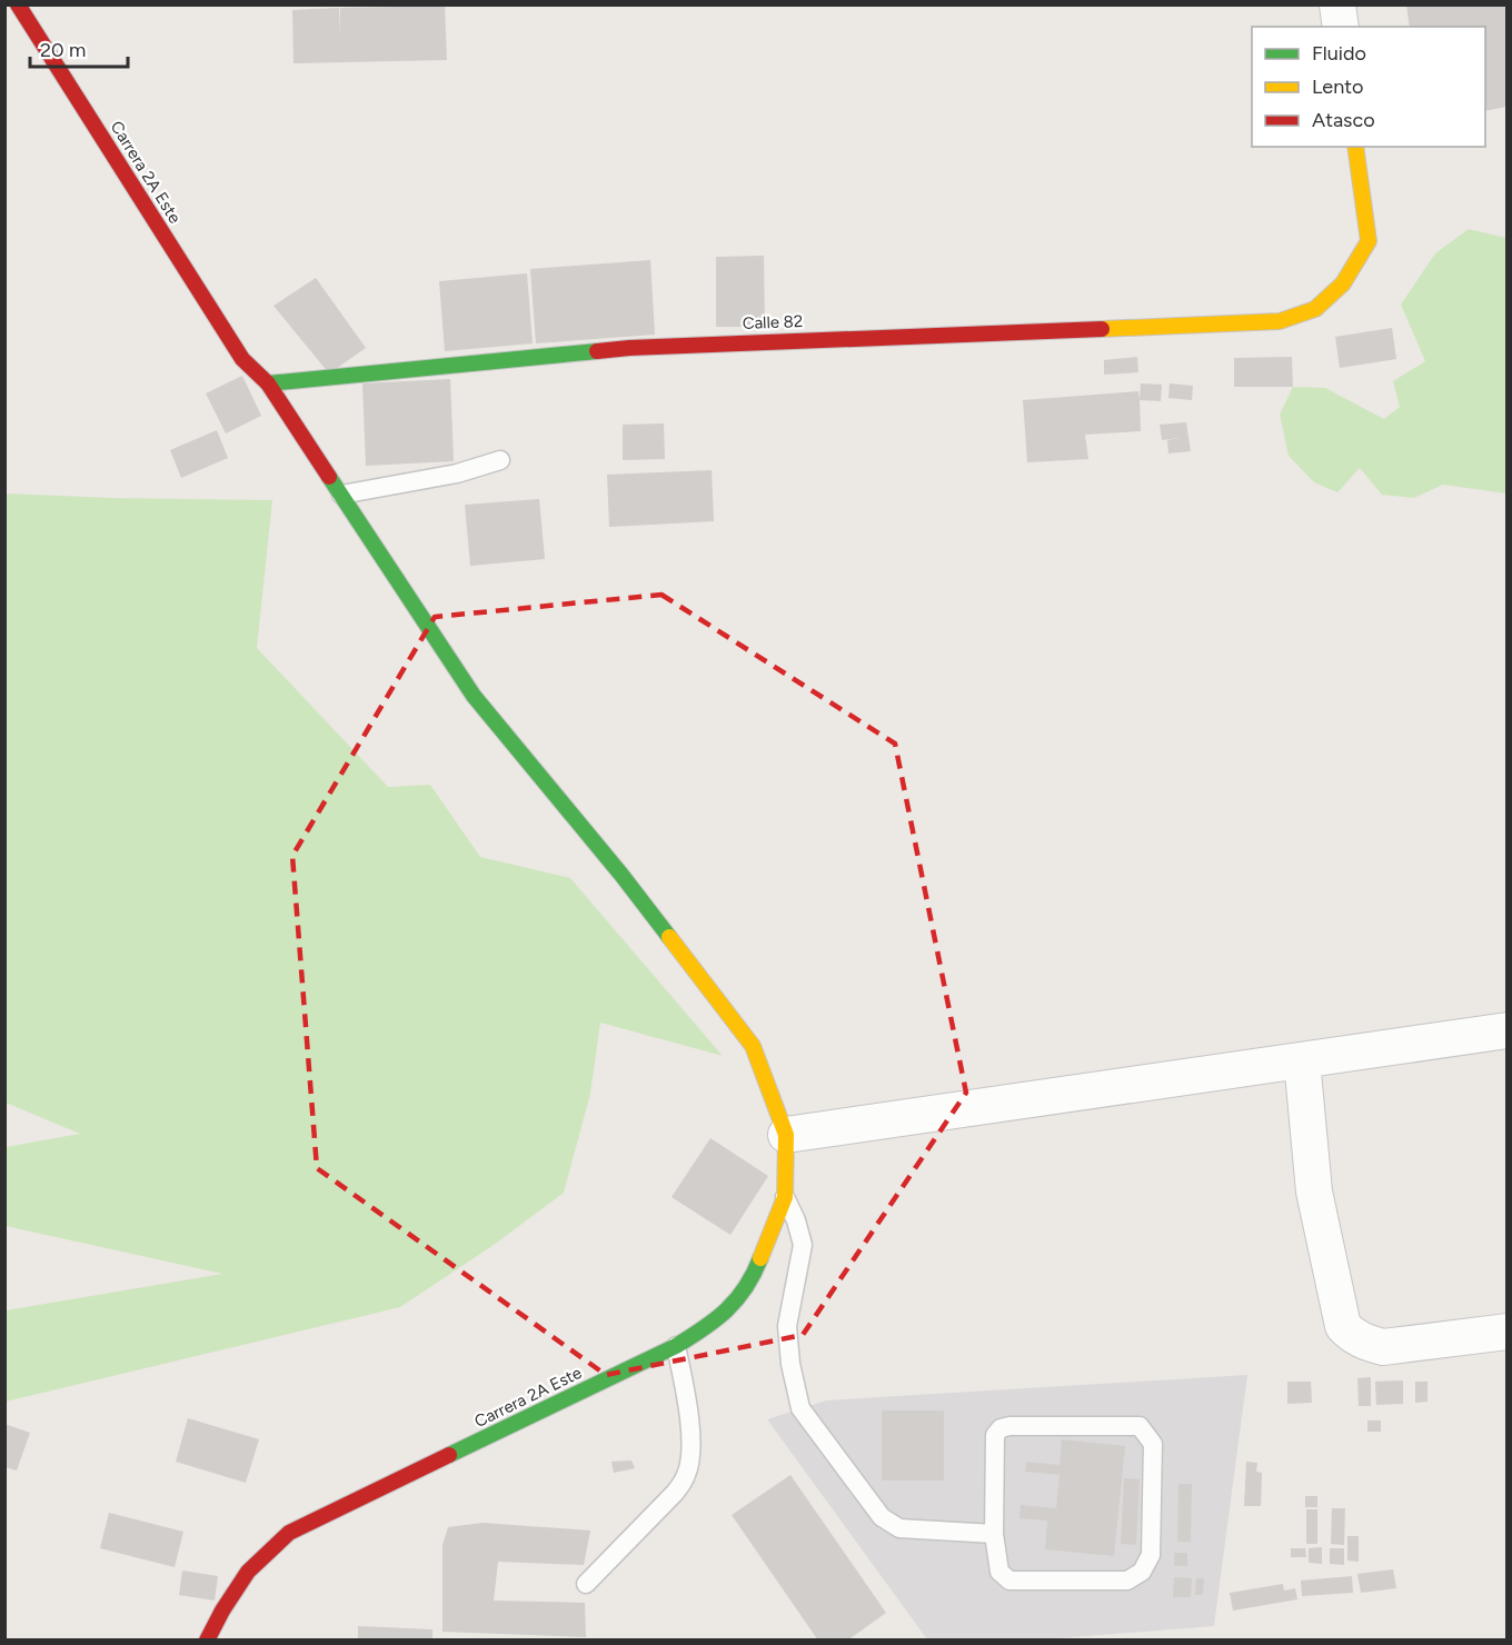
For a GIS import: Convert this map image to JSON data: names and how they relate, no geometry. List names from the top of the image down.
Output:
{
  "streets": {
    "street": ["Carrera 2A Este", "Calle 82"]
  },
  "crossings": [
    ["Carrera 2A Este", "Calle 82"]
  ],
  "legend": ["Fluido", "Lento", "Atasco"],
  "scale_bar": "20 m"
}
